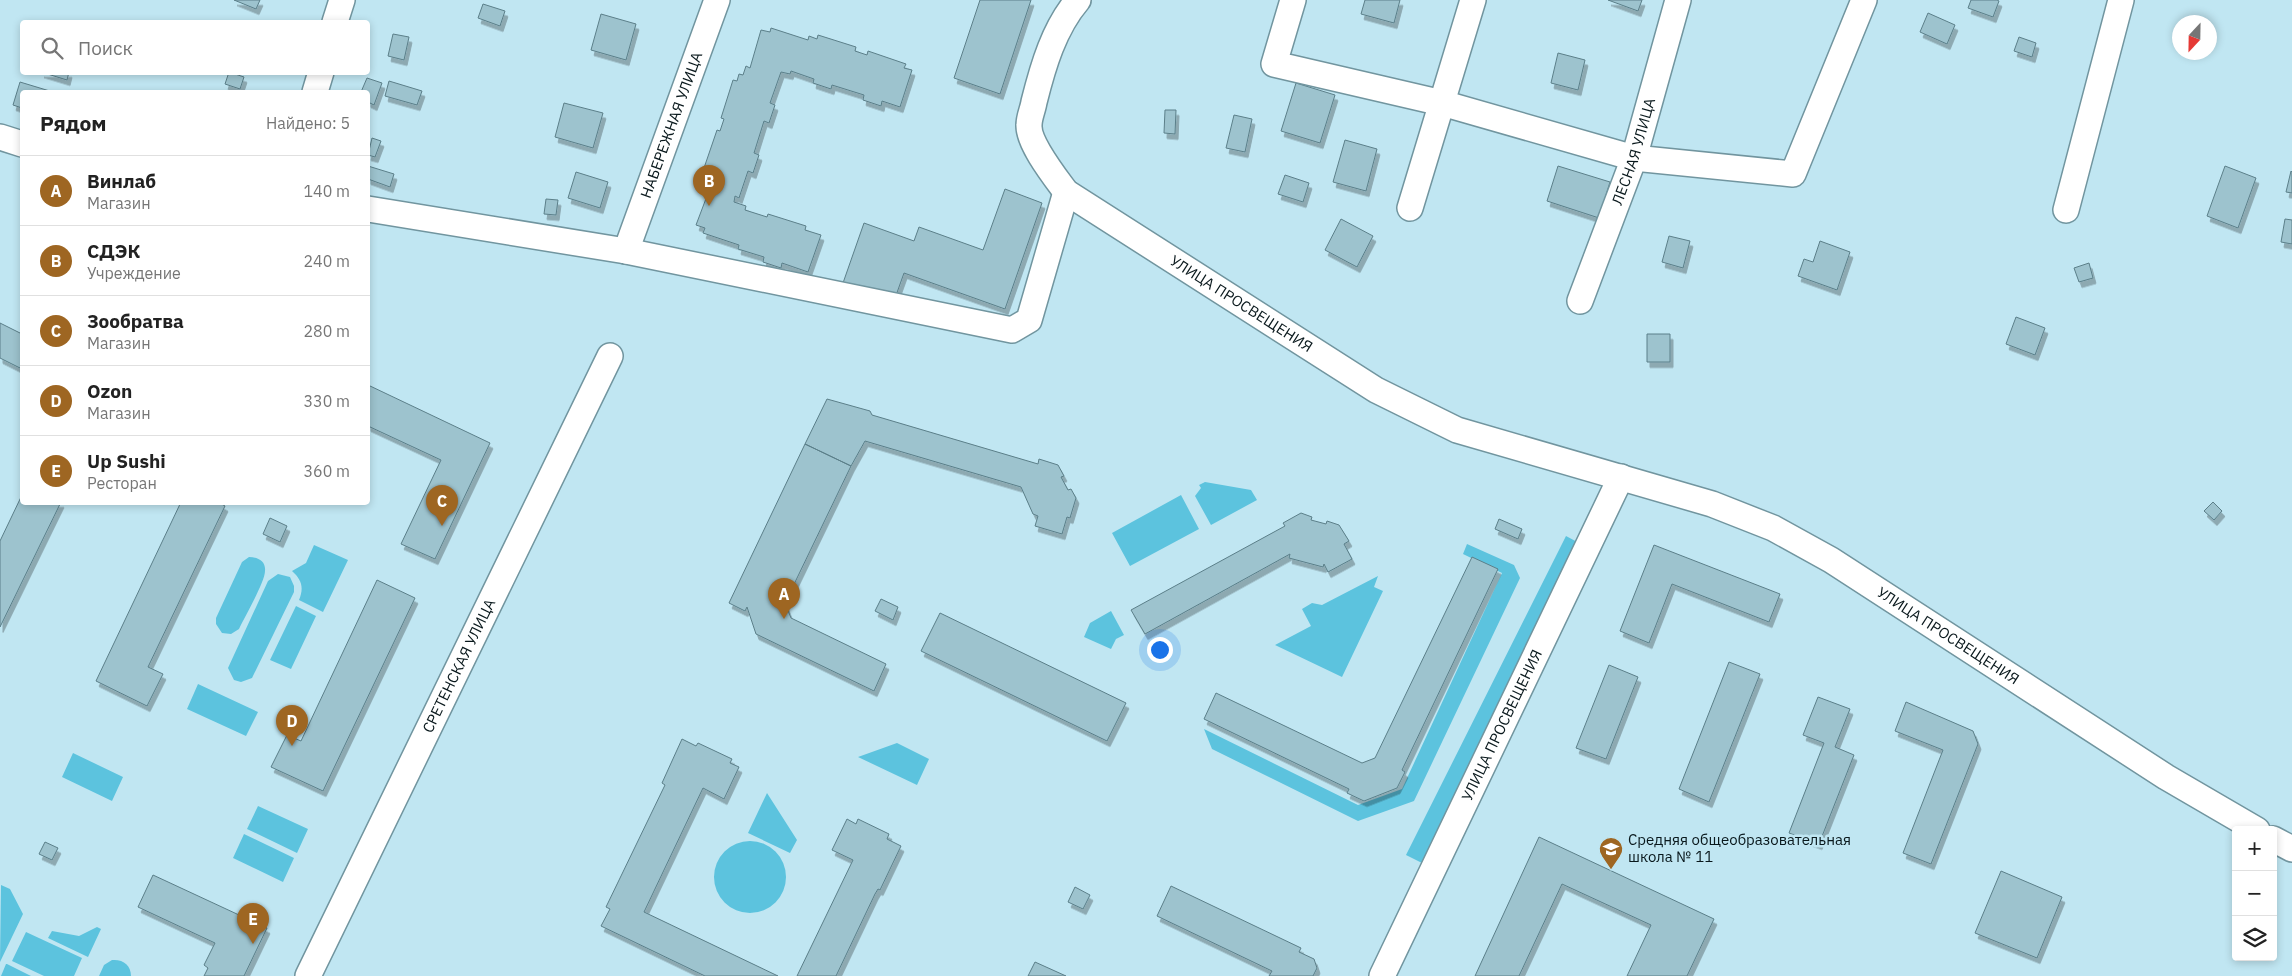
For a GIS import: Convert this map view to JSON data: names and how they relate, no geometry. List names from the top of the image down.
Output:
{
  "streets": {
    "street": [
      "НАБЕРЕЖНАЯ УЛИЦА",
      "ЛЕСНАЯ УЛИЦА",
      "УЛИЦА ПРОСВЕЩЕНИЯ",
      "СРЕТЕНСКАЯ УЛИЦА"
    ]
  },
  "places": {
    "school or university": ["Средняя общеобразовательная школа № 11"]
  },
  "north": "bottom",
  "page": {
    "search": "Поиск",
    "heading": ["Рядом", "Найдено: 5"],
    "list": [
      {
        "mark": "A",
        "name": "Винлаб",
        "note": "Магазин",
        "value": "140 m"
      },
      {
        "mark": "B",
        "name": "СДЭК",
        "note": "Учреждение",
        "value": "240 m"
      },
      {
        "mark": "C",
        "name": "Зообратва",
        "note": "Магазин",
        "value": "280 m"
      },
      {
        "mark": "D",
        "name": "Ozon",
        "note": "Магазин",
        "value": "330 m"
      },
      {
        "mark": "E",
        "name": "Up Sushi",
        "note": "Ресторан",
        "value": "360 m"
      }
    ],
    "pins": [
      "B",
      "C",
      "A",
      "D",
      "E"
    ],
    "map_buttons": ["+", "−"]
  }
}
